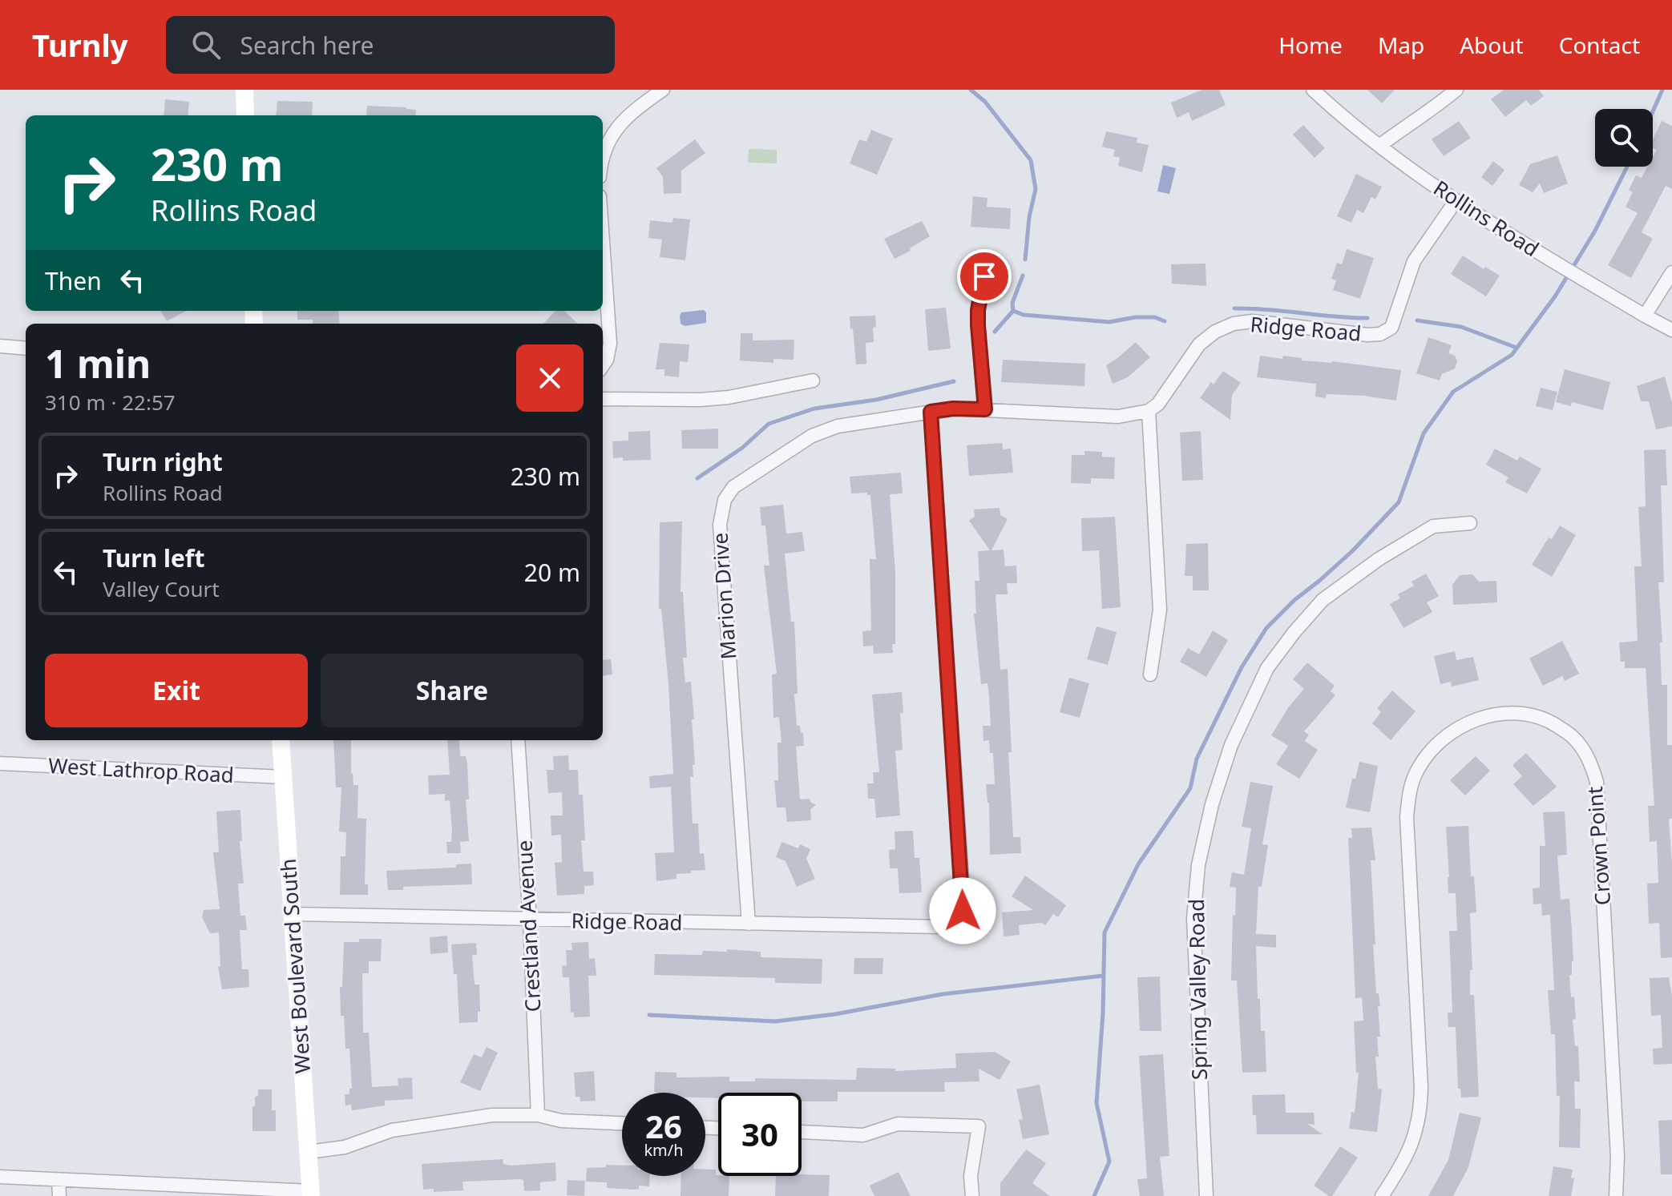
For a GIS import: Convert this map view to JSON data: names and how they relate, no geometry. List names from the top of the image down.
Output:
{
  "streets": {
    "main road": ["West Boulevard South"],
    "street": [
      "Rollins Road",
      "Ridge Road",
      "Marion Drive",
      "West Lathrop Road",
      "Crown Point",
      "Crestland Avenue",
      "Spring Valley Road"
    ]
  },
  "crossings": [
    ["Rollins Road", "Ridge Road"],
    ["Ridge Road", "Marion Drive"],
    ["Ridge Road", "Crestland Avenue"],
    ["Ridge Road", "West Boulevard South"],
    ["West Lathrop Road", "West Boulevard South"]
  ],
  "page": {
    "header": "Turnly",
    "search": "Search here",
    "nav": [
      "Home",
      "Map",
      "About",
      "Contact"
    ],
    "turn": ["230 m", "Rollins Road"],
    "then": "Then",
    "heading": ["1 min", "310 m · 22:57"],
    "list": [
      {
        "name": "Turn right",
        "note": "Rollins Road",
        "value": "230 m"
      },
      {
        "name": "Turn left",
        "note": "Valley Court",
        "value": "20 m"
      }
    ],
    "buttons": ["Exit", "Share"],
    "speed": "26 km/h",
    "limit": "30"
  }
}
